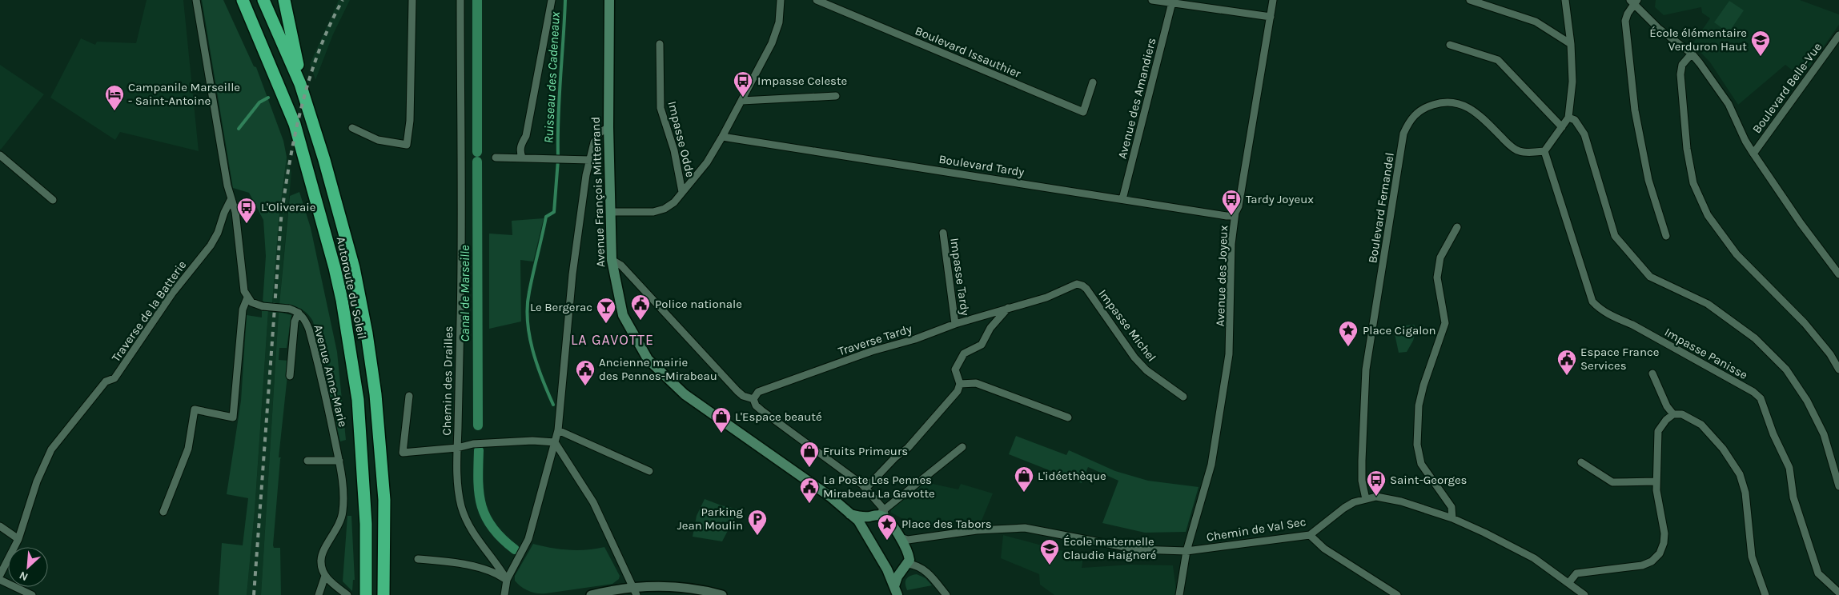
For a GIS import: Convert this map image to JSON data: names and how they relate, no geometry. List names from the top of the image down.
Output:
{
  "streets": {
    "highway": ["Autoroute du Soleil"],
    "main road": ["Avenue François Mitterrand"],
    "street": [
      "Boulevard Issauthier",
      "Boulevard Belle-Vue",
      "Avenue des Amandiers",
      "Impasse Odde",
      "Boulevard Tardy",
      "Boulevard Fernandel",
      "Avenue des Joyeux",
      "Impasse Tardy",
      "Traverse de la Batterie",
      "Impasse Michel",
      "Traverse Tardy",
      "Impasse Panisse",
      "Avenue Anne-Marie",
      "Chemin des Drailles",
      "Chemin de Val Sec"
    ]
  },
  "crossings": [
    ["Avenue des Amandiers", "Boulevard Tardy"],
    ["Boulevard Tardy", "Avenue des Joyeux"],
    ["Boulevard Fernandel", "Impasse Panisse"],
    ["Boulevard Fernandel", "Chemin de Val Sec"],
    ["Avenue des Joyeux", "Chemin de Val Sec"],
    ["Impasse Tardy", "Traverse Tardy"],
    ["Impasse Michel", "Traverse Tardy"]
  ],
  "districts": ["LA GAVOTTE"],
  "water": ["Ruisseau des Cadeneaux", "Canal de Marseille"],
  "places": {
    "school or university": ["École élémentaire Verduron Haut", "École maternelle Claudie Haigneré"],
    "bus stop": [
      "Impasse Celeste",
      "Tardy Joyeux",
      "L'Oliveraie",
      "Saint-Georges"
    ],
    "hotel": ["Campanile Marseille - Saint-Antoine"],
    "public building": [
      "Police nationale",
      "Espace France Services",
      "Ancienne mairie des Pennes-Mirabeau",
      "La Poste Les Pennes Mirabeau La Gavotte"
    ],
    "bar": ["Le Bergerac"],
    "place": ["Place Cigalon", "Place des Tabors"],
    "shop": ["L'Espace beauté", "Fruits Primeurs", "L'idéethèque"],
    "parking": ["Parking Jean Moulin"]
  },
  "north": "bottom left"
}
